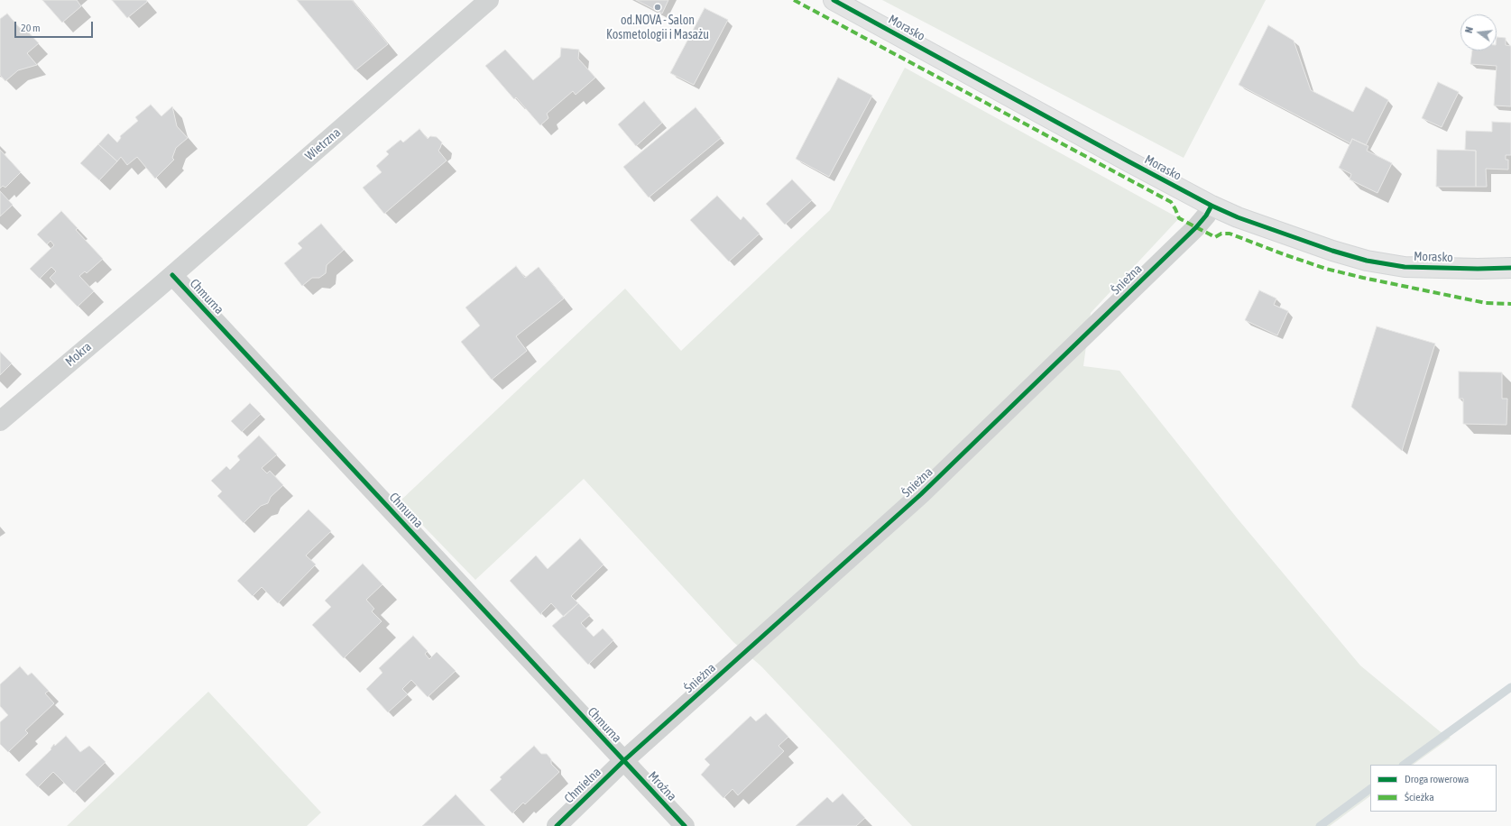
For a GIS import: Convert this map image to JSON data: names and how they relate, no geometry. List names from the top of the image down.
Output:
{
  "streets": {
    "street": [
      "Morasko",
      "Wietrzna",
      "Śnieżna",
      "Chmurna",
      "Mokra",
      "Chmielna",
      "Mroźna"
    ]
  },
  "crossings": [
    ["Morasko", "Śnieżna"],
    ["Wietrzna", "Chmurna"],
    ["Wietrzna", "Mokra"],
    ["Śnieżna", "Chmurna"],
    ["Śnieżna", "Chmielna"],
    ["Śnieżna", "Mroźna"],
    ["Chmurna", "Chmielna"],
    ["Chmurna", "Mroźna"],
    ["Chmielna", "Mroźna"]
  ],
  "places": ["od.NOVA - Salon Kosmetologii i Masażu"],
  "legend": ["Droga rowerowa", "Ścieżka"],
  "scale_bar": "20 m",
  "north": "left"
}
